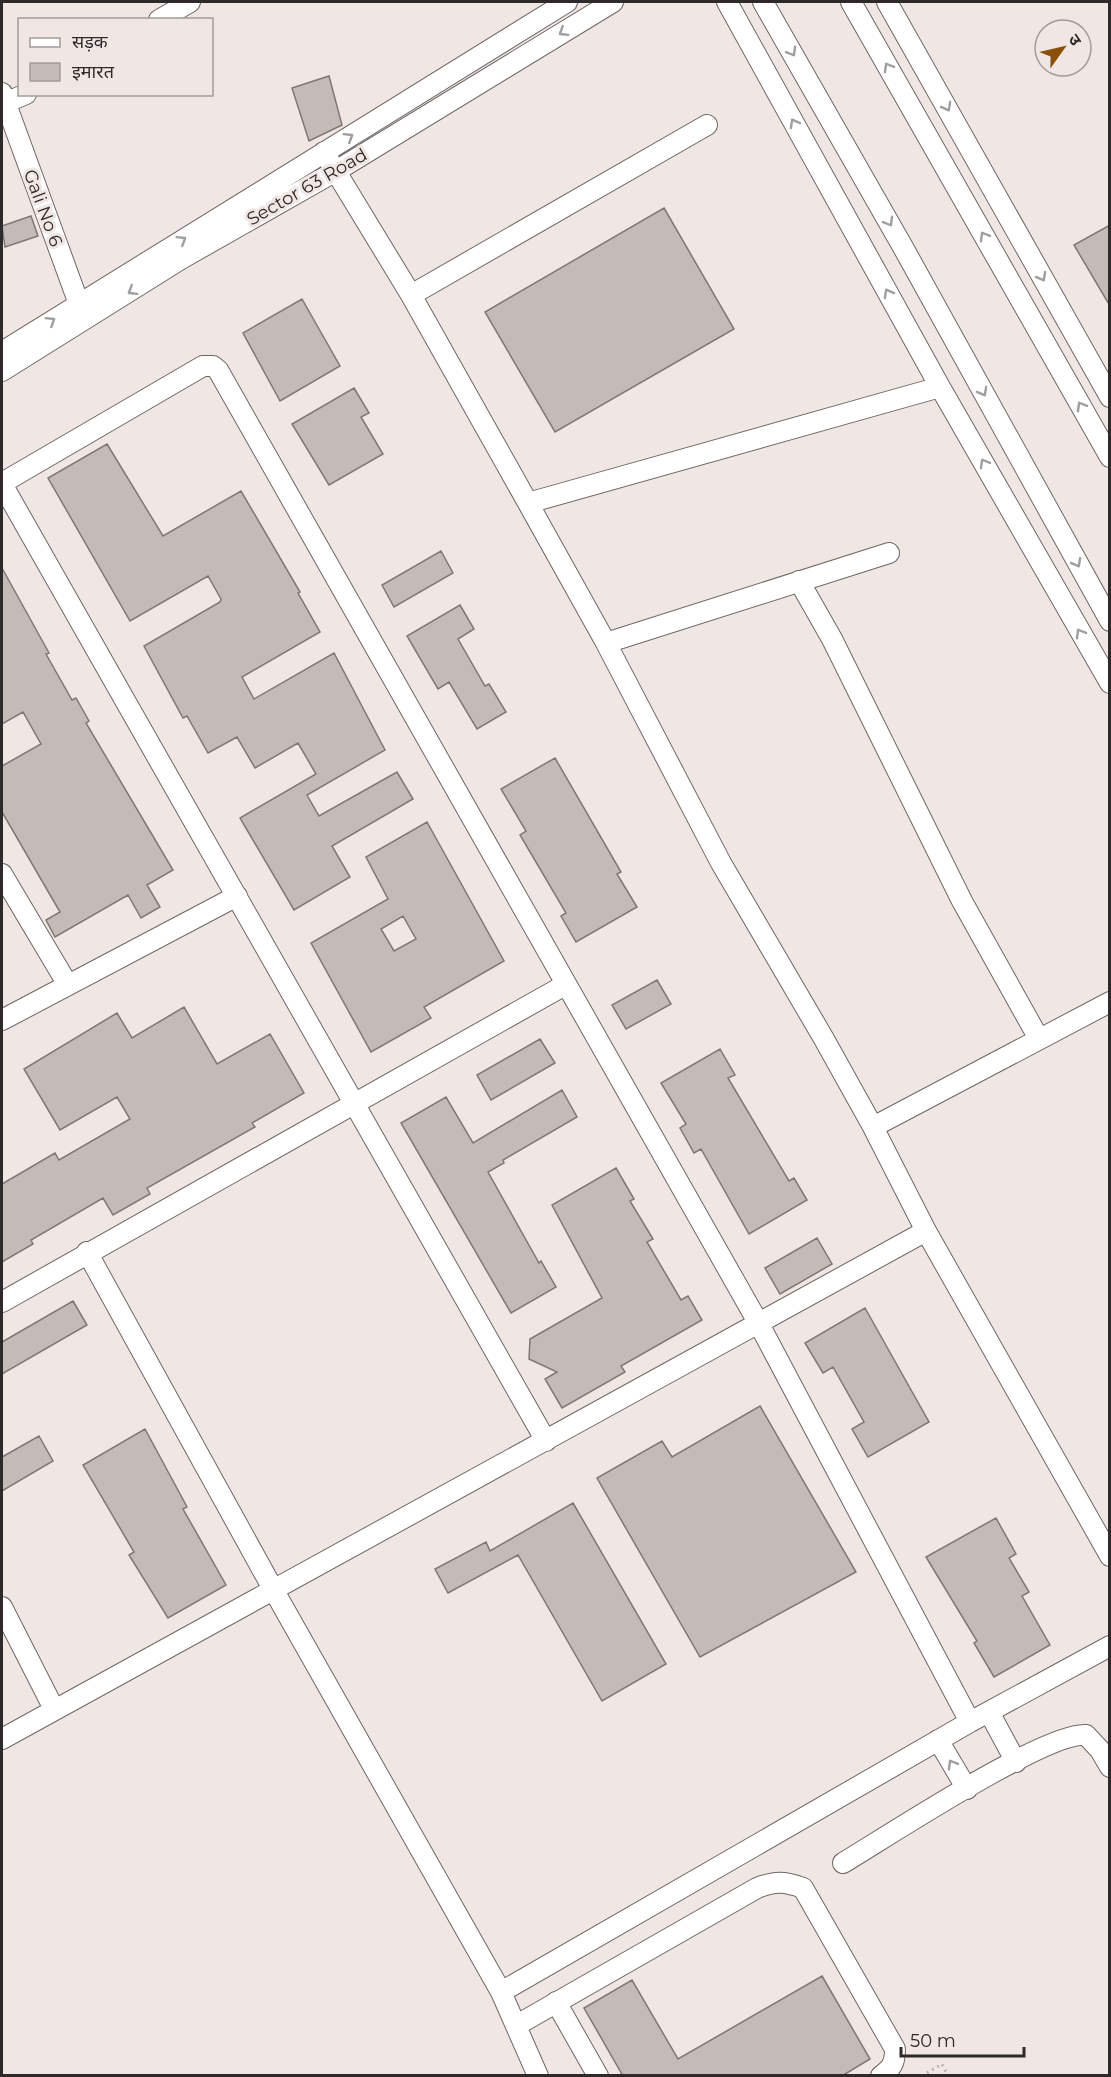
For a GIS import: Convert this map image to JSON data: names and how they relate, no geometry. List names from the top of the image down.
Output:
{
  "streets": {
    "street": ["Sector 63 Road", "Gali No 6"]
  },
  "crossings": [
    ["Sector 63 Road", "Gali No 6"]
  ],
  "legend": ["सड़क", "इमारत"],
  "scale_bar": "50 m",
  "north": "top right"
}
